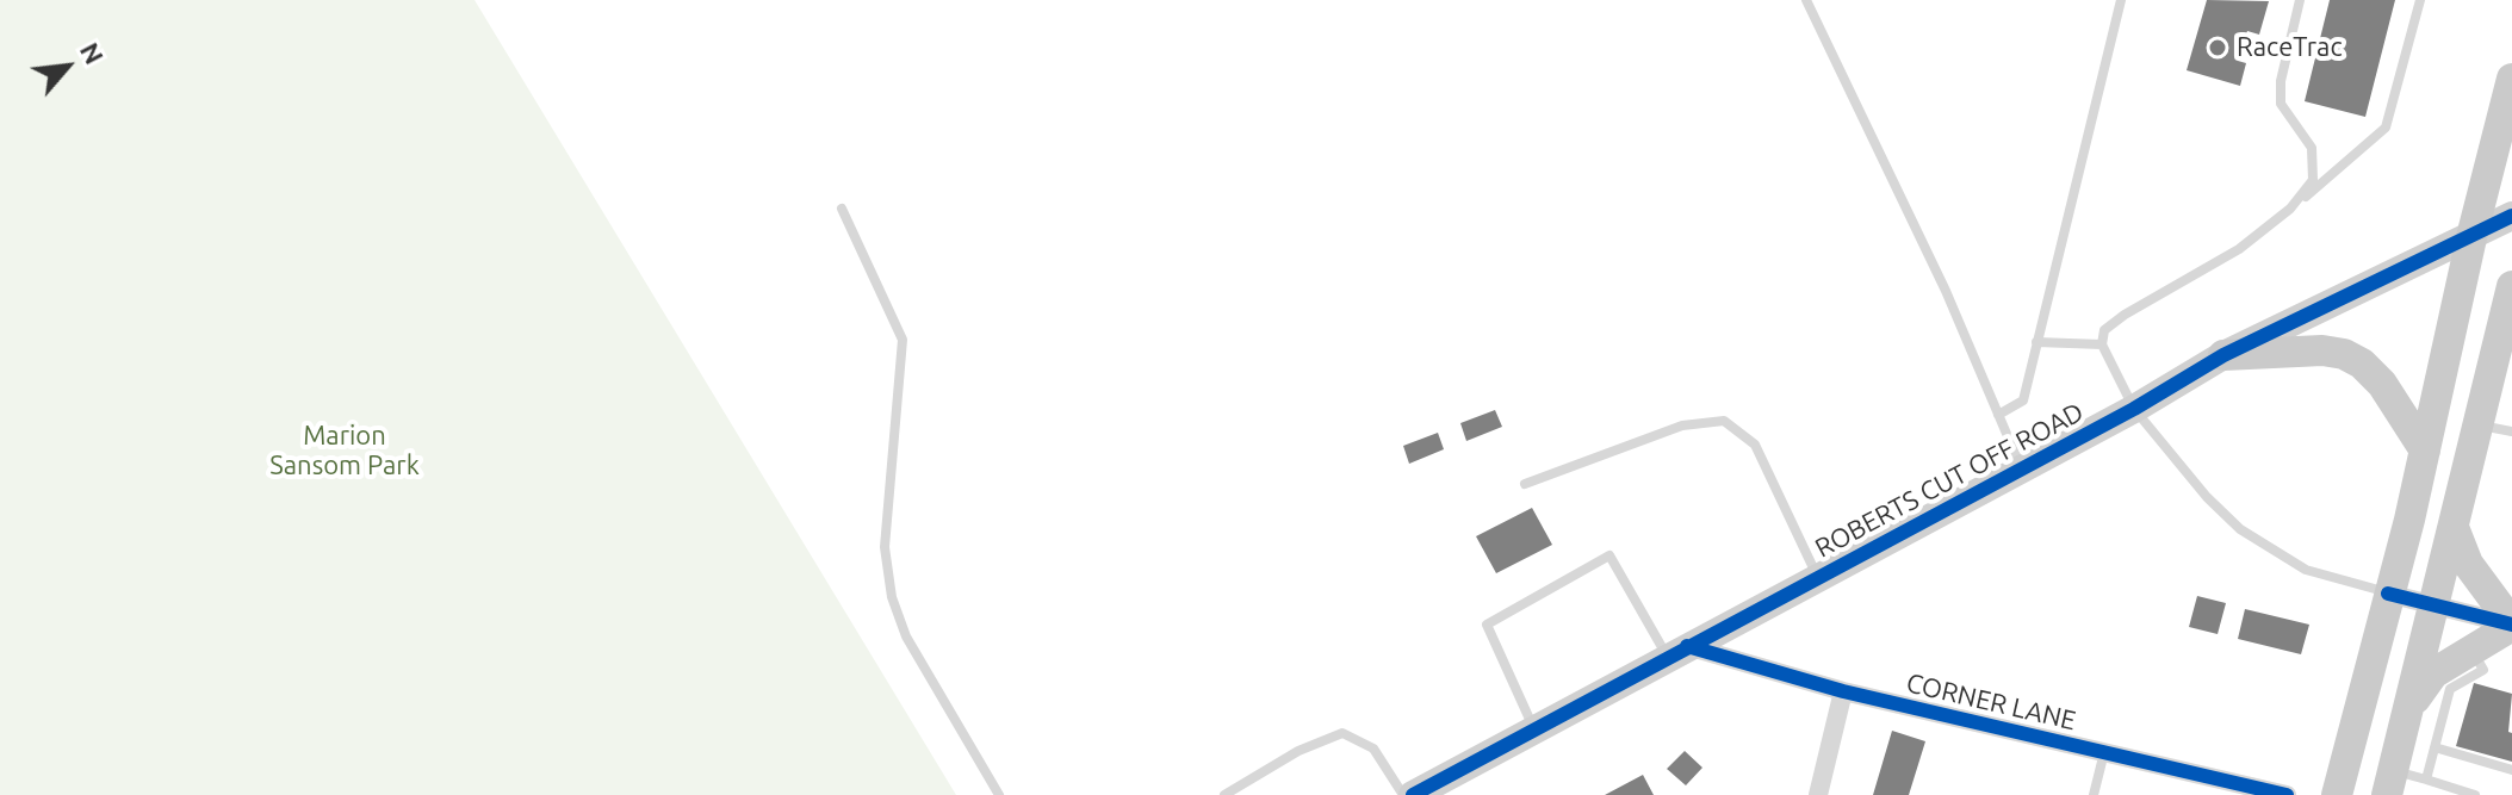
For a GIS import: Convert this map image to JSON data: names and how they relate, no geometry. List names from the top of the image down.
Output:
{
  "streets": {
    "street": ["ROBERTS CUT OFF ROAD", "CORNER LANE"]
  },
  "crossings": [
    ["ROBERTS CUT OFF ROAD", "CORNER LANE"]
  ],
  "parks": ["Marion Sansom Park"],
  "places": ["RaceTrac"],
  "north": "top right"
}
